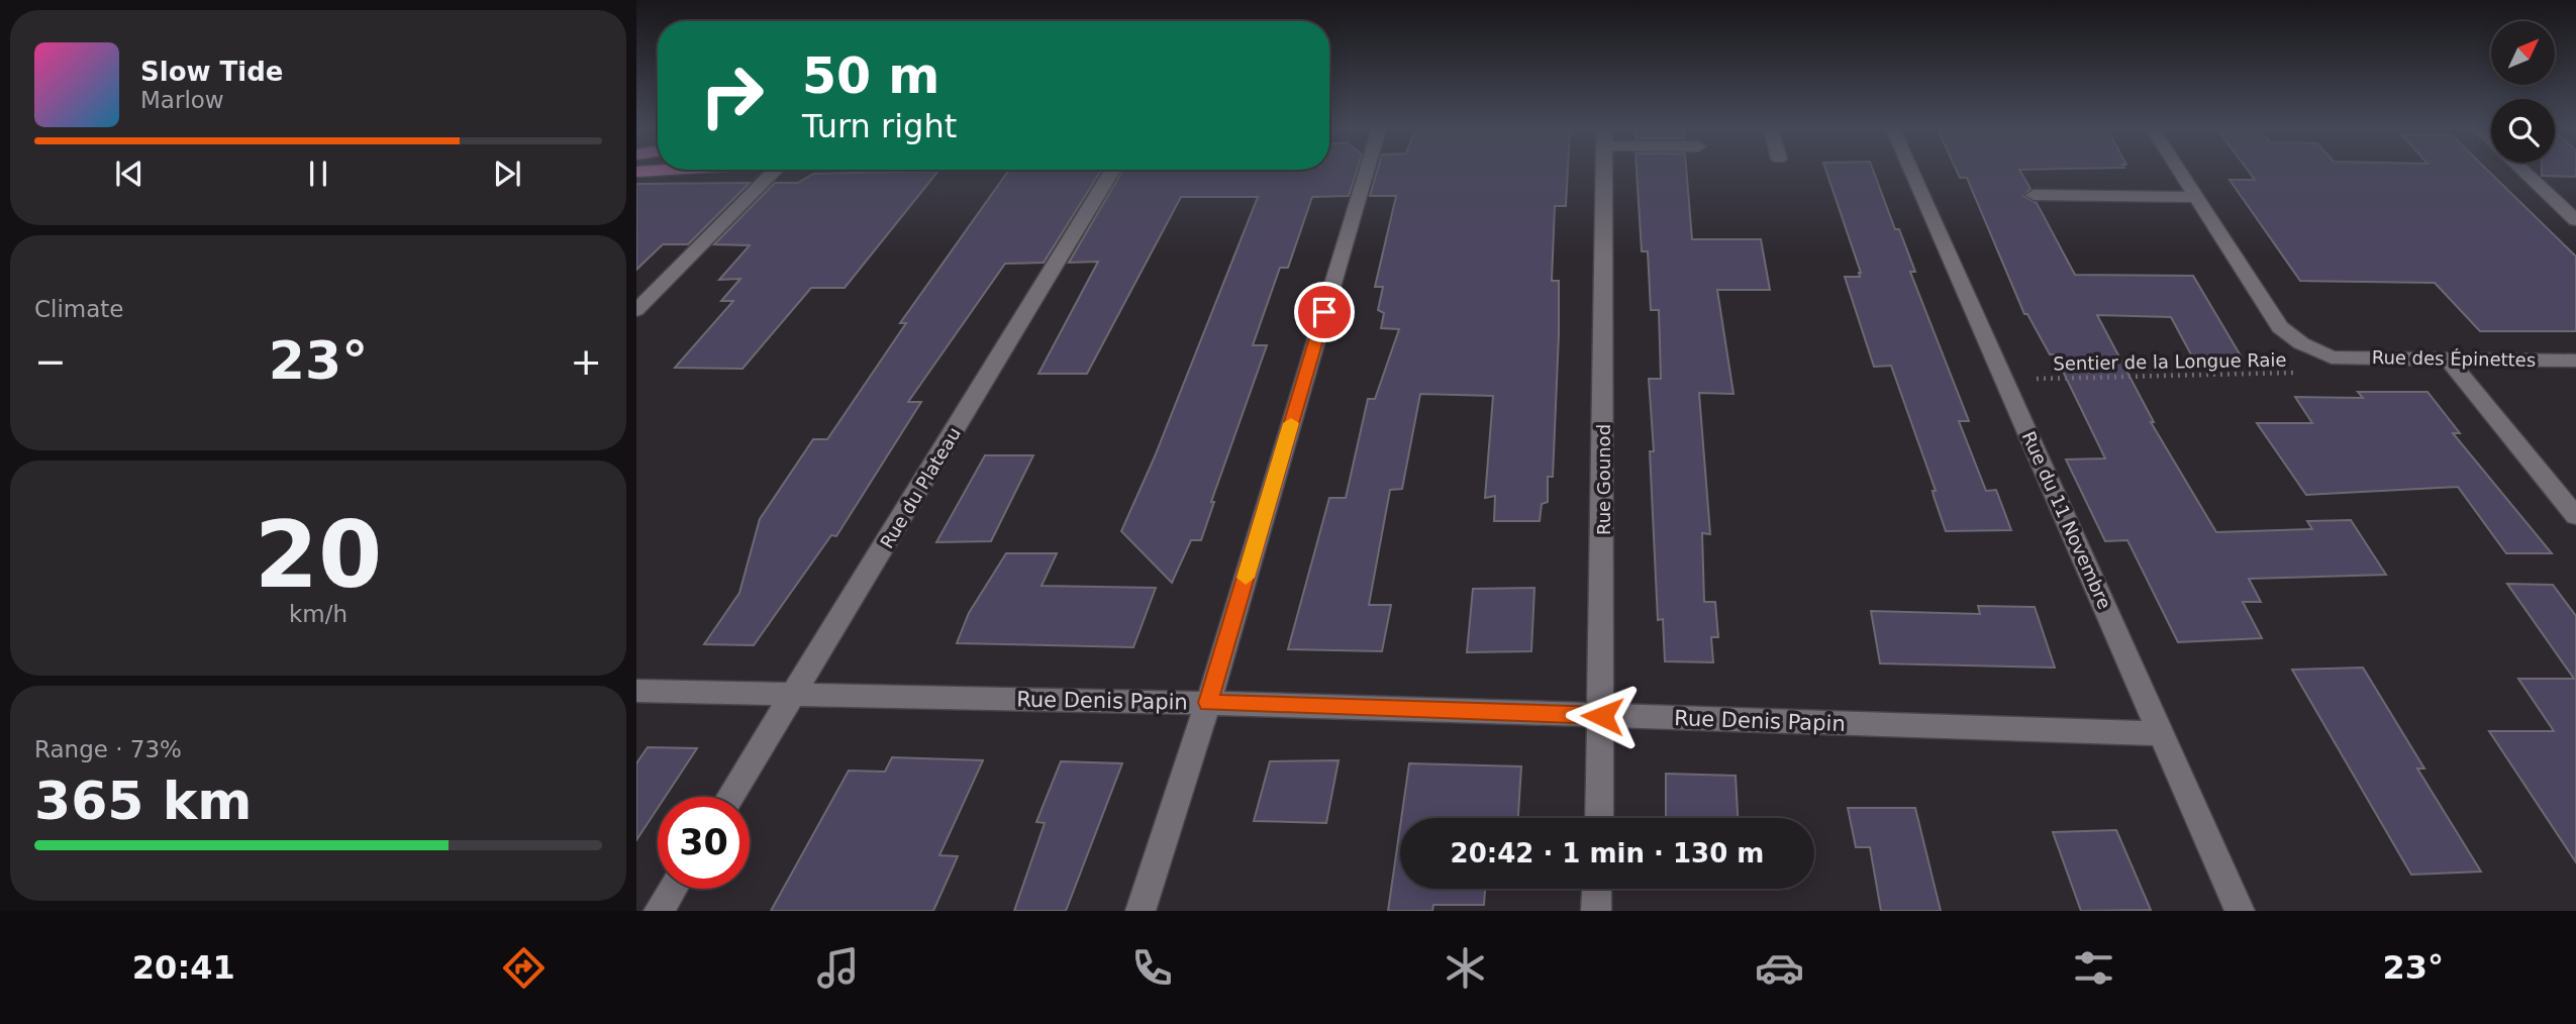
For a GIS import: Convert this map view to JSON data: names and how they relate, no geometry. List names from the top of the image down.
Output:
{
  "streets": {
    "street": [
      "Rue des Épinettes",
      "Rue Gounod",
      "Rue du Plateau",
      "Rue du 11 Novembre",
      "Rue Denis Papin"
    ],
    "path": ["Sentier de la Longue Raie"]
  },
  "crossings": [
    ["Rue des Épinettes", "Sentier de la Longue Raie"],
    ["Sentier de la Longue Raie", "Rue du 11 Novembre"],
    ["Rue Gounod", "Rue Denis Papin"],
    ["Rue du Plateau", "Rue Denis Papin"],
    ["Rue du 11 Novembre", "Rue Denis Papin"]
  ],
  "north": "top right",
  "page": {
    "turn": ["50 m", "Turn right"],
    "song": ["Slow Tide", "Marlow"],
    "tile": [
      "Climate",
      ["20", "km/h"],
      ["Range · 73%", "365 km"]
    ],
    "heat": ["−", "23°", "+"],
    "limit": "30",
    "trip": "20:42 · 1 min · 130 m",
    "tabs": ["20:41", "23°"]
  }
}
